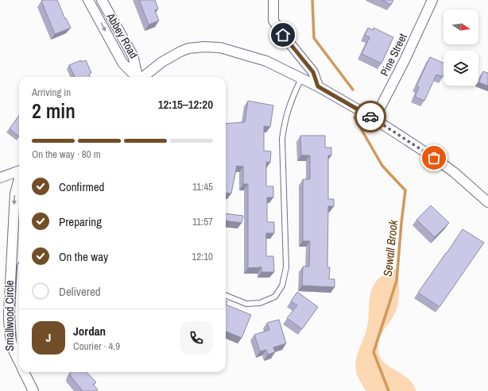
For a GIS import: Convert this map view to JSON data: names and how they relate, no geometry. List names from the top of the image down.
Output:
{
  "streets": {
    "street": ["Abbey Road", "Pine Street", "Smallwood Circle"]
  },
  "one_way": ["Smallwood Circle"],
  "water": ["Sewall Brook"],
  "north": "right",
  "page": {
    "heading": ["2 min", "Arriving in", "12:15–12:20"],
    "panel": ["Jordan", "Courier · 4.9"],
    "bar": "On the way · 80 m",
    "list": [
      ["Confirmed", "11:45"],
      ["Preparing", "11:57"],
      ["On the way", "12:10"],
      "Delivered"
    ],
    "round": "J"
  }
}
